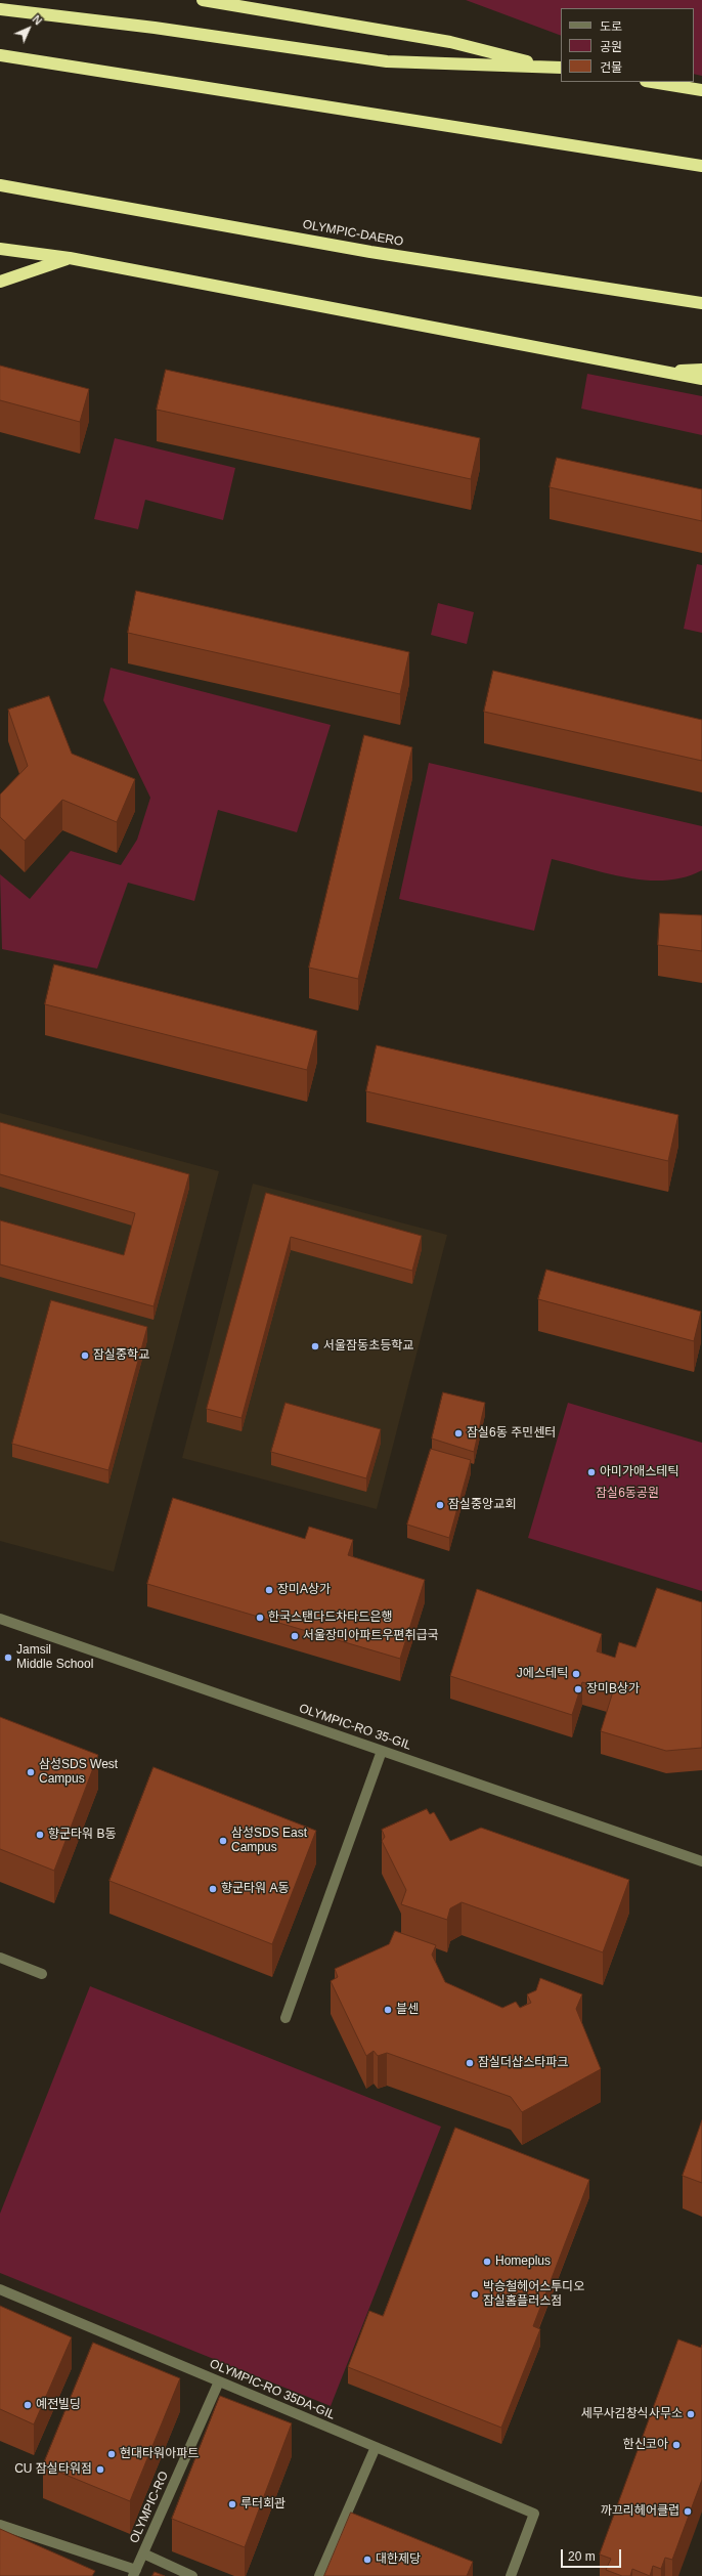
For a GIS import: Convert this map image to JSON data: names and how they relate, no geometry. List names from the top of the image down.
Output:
{
  "streets": {
    "highway": ["OLYMPIC-DAERO"],
    "street": ["OLYMPIC-RO 35-GIL", "OLYMPIC-RO 35DA-GIL", "OLYMPIC-RO"]
  },
  "crossings": [
    ["OLYMPIC-RO 35DA-GIL", "OLYMPIC-RO"]
  ],
  "parks": ["잠실6동공원"],
  "places": [
    "서울잠동초등학교",
    "잠실중학교",
    "잠실6동 주민센터",
    "아미가애스테틱",
    "잠실중앙교회",
    "장미A상가",
    "한국스탠다드차타드은행",
    "서울장미아파트우편취급국",
    "Jamsil Middle School",
    "J에스테틱",
    "장미B상가",
    "삼성SDS West Campus",
    "향군타워 B동",
    "삼성SDS East Campus",
    "향군타워 A동",
    "블센",
    "잠실더샵스타파크",
    "Homeplus",
    "박승철헤어스투디오 잠실홈플러스점",
    "예전빌딩",
    "세무사김창식사무소",
    "한신코아",
    "현대타워아파트",
    "CU 잠실타워점",
    "루터회관",
    "까끄리헤어클럽",
    "대한제당"
  ],
  "legend": ["도로", "공원", "건물"],
  "scale_bar": "20 m",
  "north": "top right"
}
